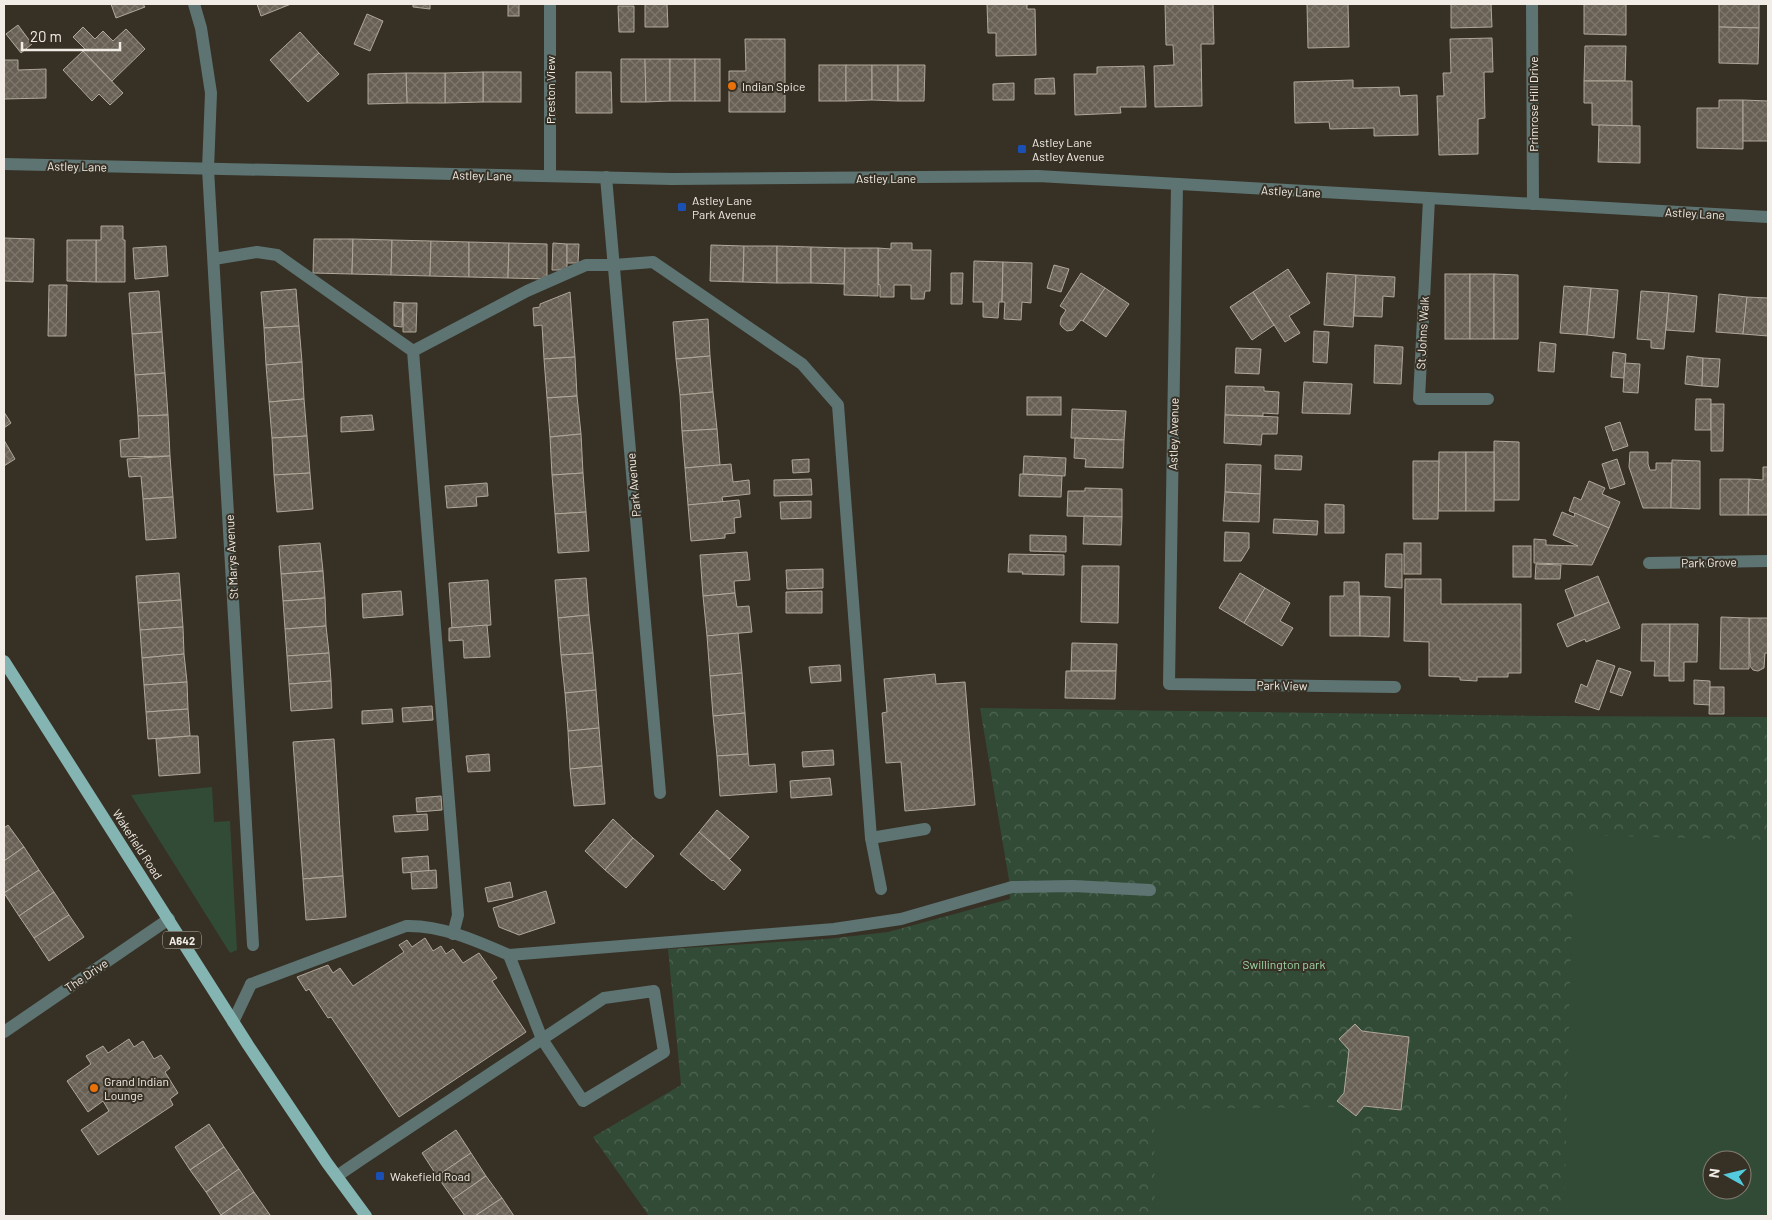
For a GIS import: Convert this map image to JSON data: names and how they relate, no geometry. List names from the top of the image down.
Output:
{
  "streets": {
    "main road": ["Wakefield Road", "A642"],
    "street": [
      "Preston View",
      "Primrose Hill Drive",
      "Astley Lane",
      "St Johns Walk",
      "Astley Avenue",
      "Park Avenue",
      "St Marys Avenue",
      "Park Grove",
      "Park View",
      "The Drive"
    ]
  },
  "crossings": [
    ["Preston View", "Astley Lane"],
    ["Primrose Hill Drive", "Astley Lane"],
    ["Astley Lane", "St Johns Walk"],
    ["Astley Lane", "Astley Avenue"],
    ["Astley Lane", "Park Avenue"],
    ["Astley Lane", "St Marys Avenue"],
    ["Astley Avenue", "Park View"],
    ["Wakefield Road", "The Drive"]
  ],
  "parks": ["Swillington park"],
  "places": {
    "other": ["Indian Spice", "Grand Indian Lounge"],
    "transit": ["Astley Lane Astley Avenue", "Astley Lane Park Avenue", "Wakefield Road"]
  },
  "scale_bar": "20 m",
  "north": "left"
}
